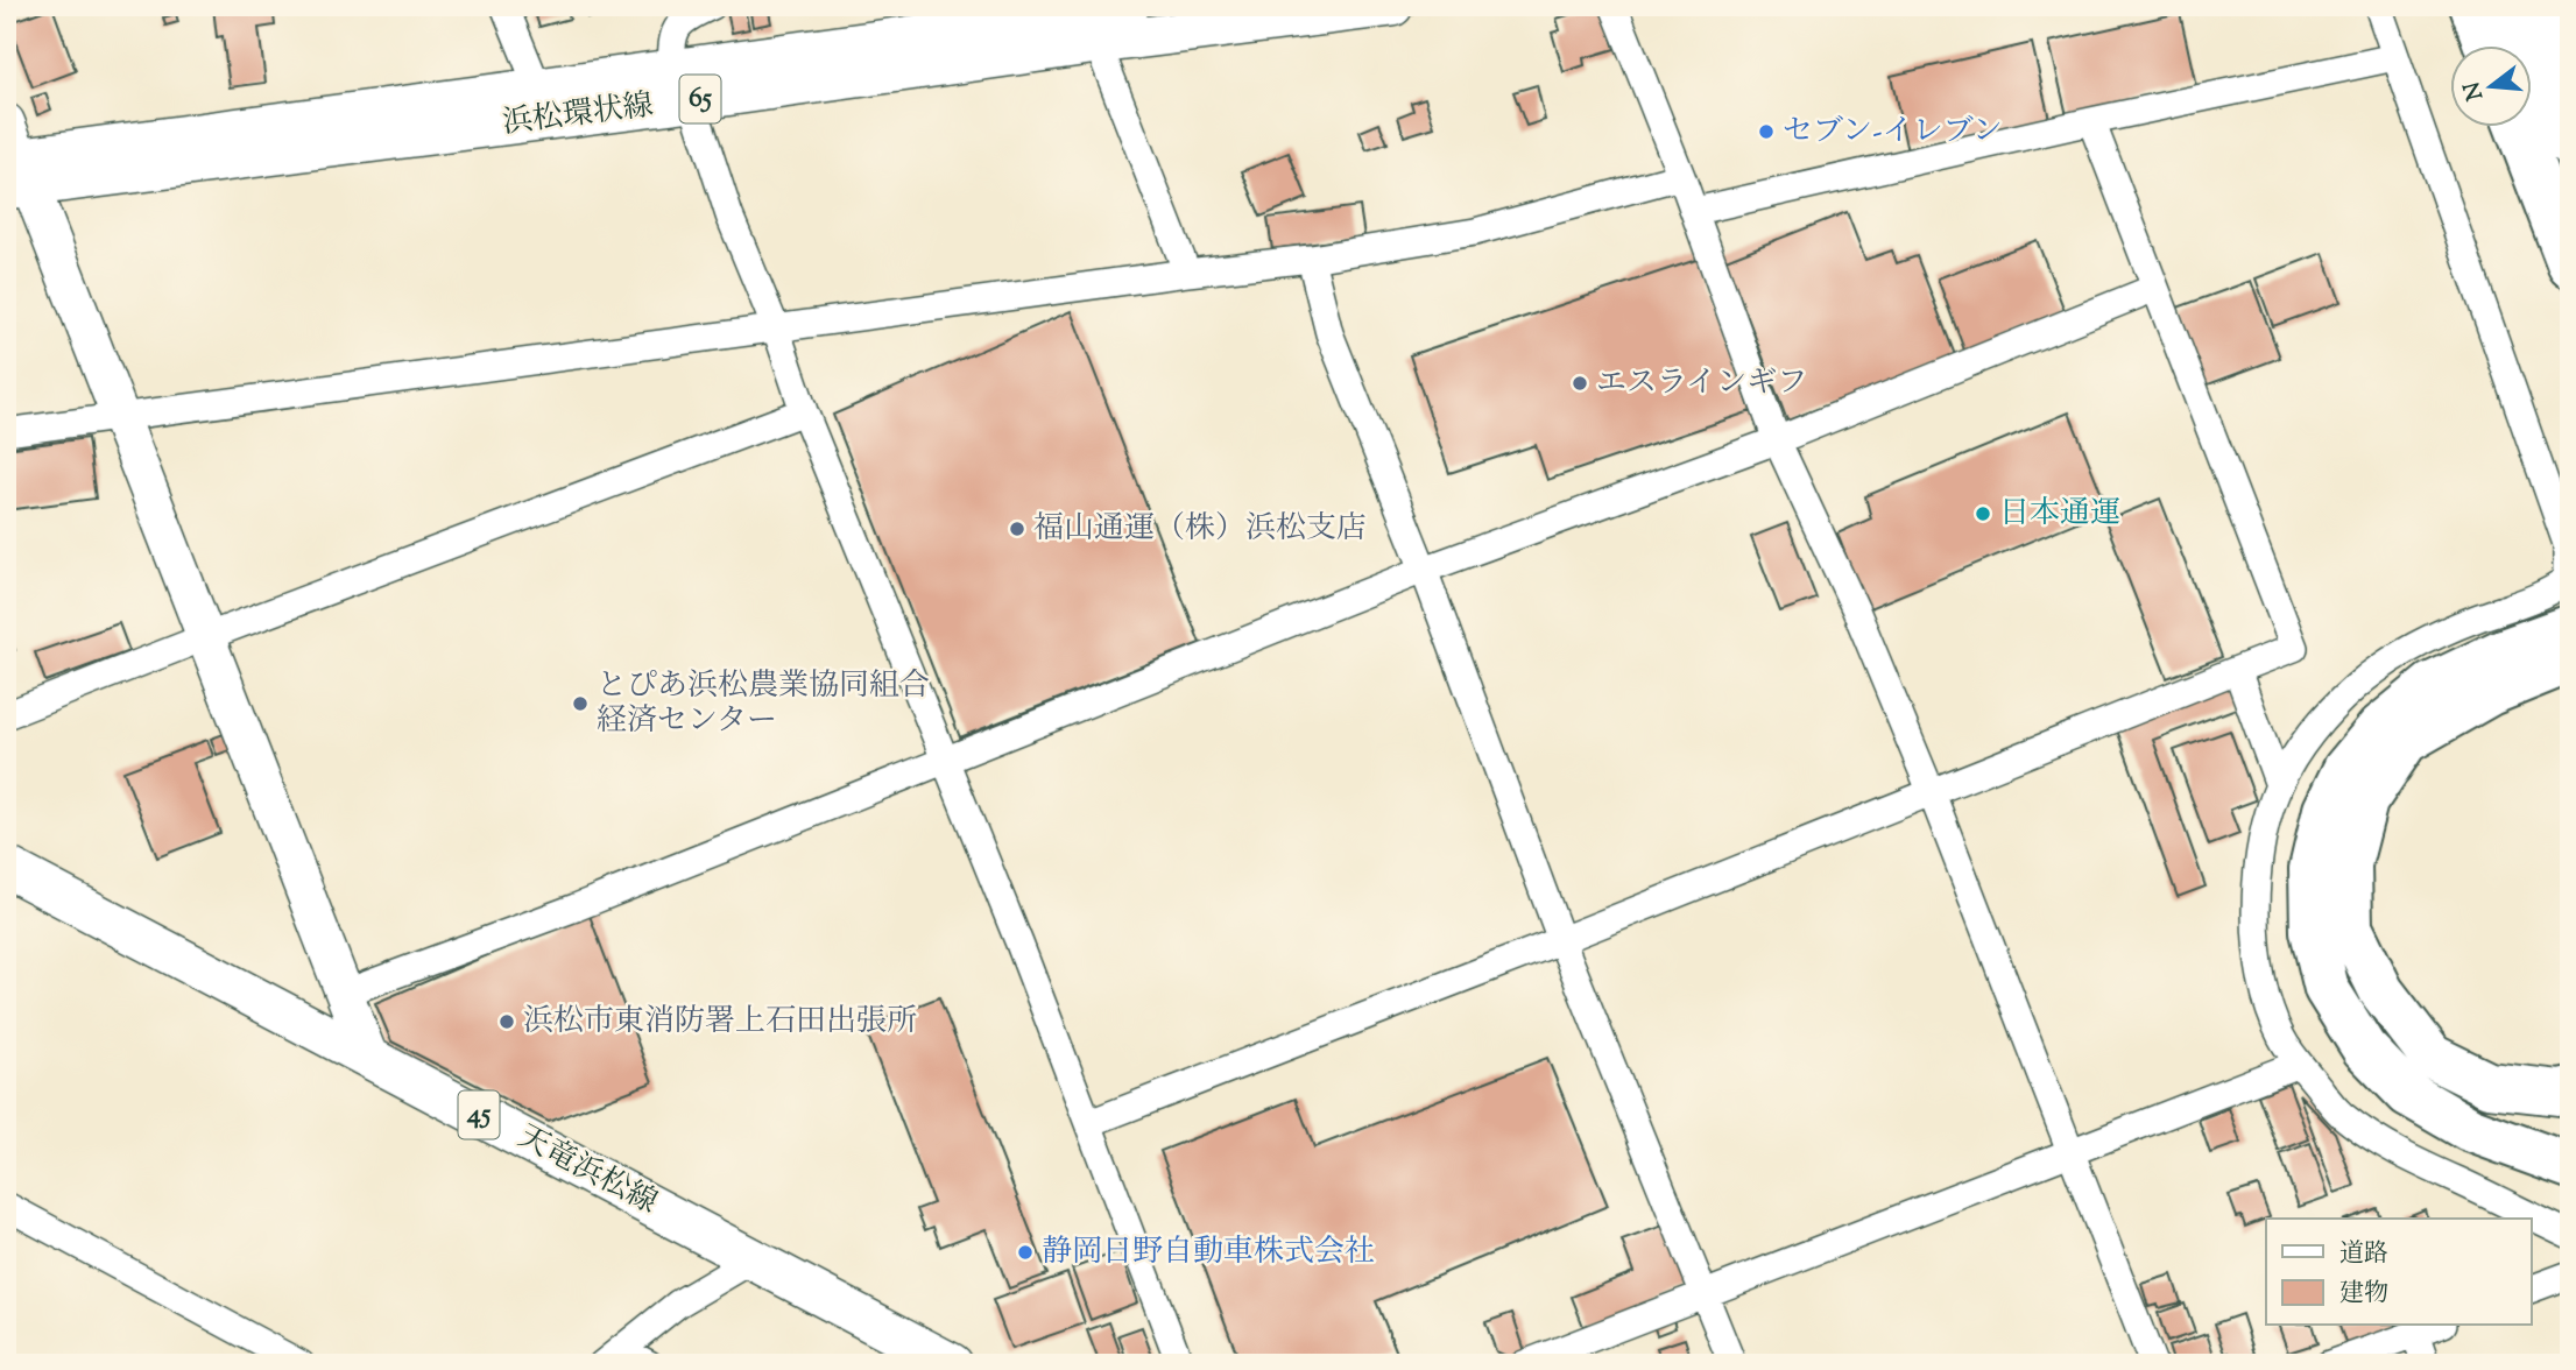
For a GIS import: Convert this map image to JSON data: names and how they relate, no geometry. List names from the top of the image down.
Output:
{
  "streets": {
    "main road": [
      "65",
      "浜松環状線",
      "45",
      "天竜浜松線"
    ]
  },
  "places": [
    "セブン-イレブン",
    "エスラインギフ",
    "日本通運",
    "福山通運（株）浜松支店",
    "とぴあ浜松農業協同組合 経済センター",
    "浜松市東消防署上石田出張所",
    "静岡日野自動車株式会社"
  ],
  "legend": ["道路", "建物"],
  "north": "left"
}
